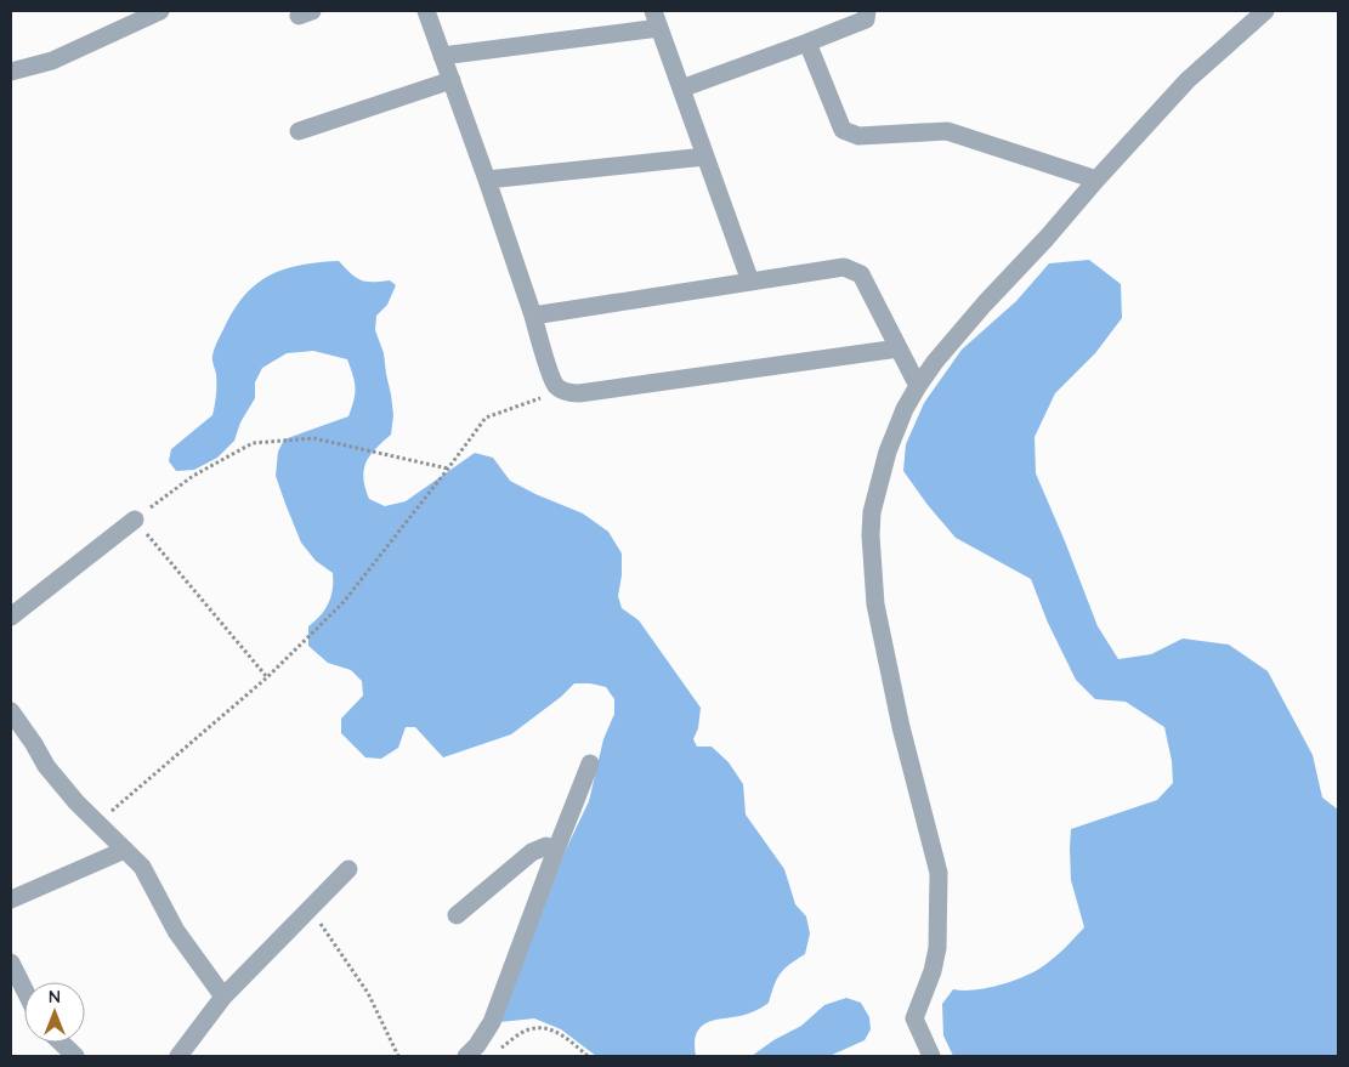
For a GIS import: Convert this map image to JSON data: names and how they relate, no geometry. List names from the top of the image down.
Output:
{
  "north": "top"
}
